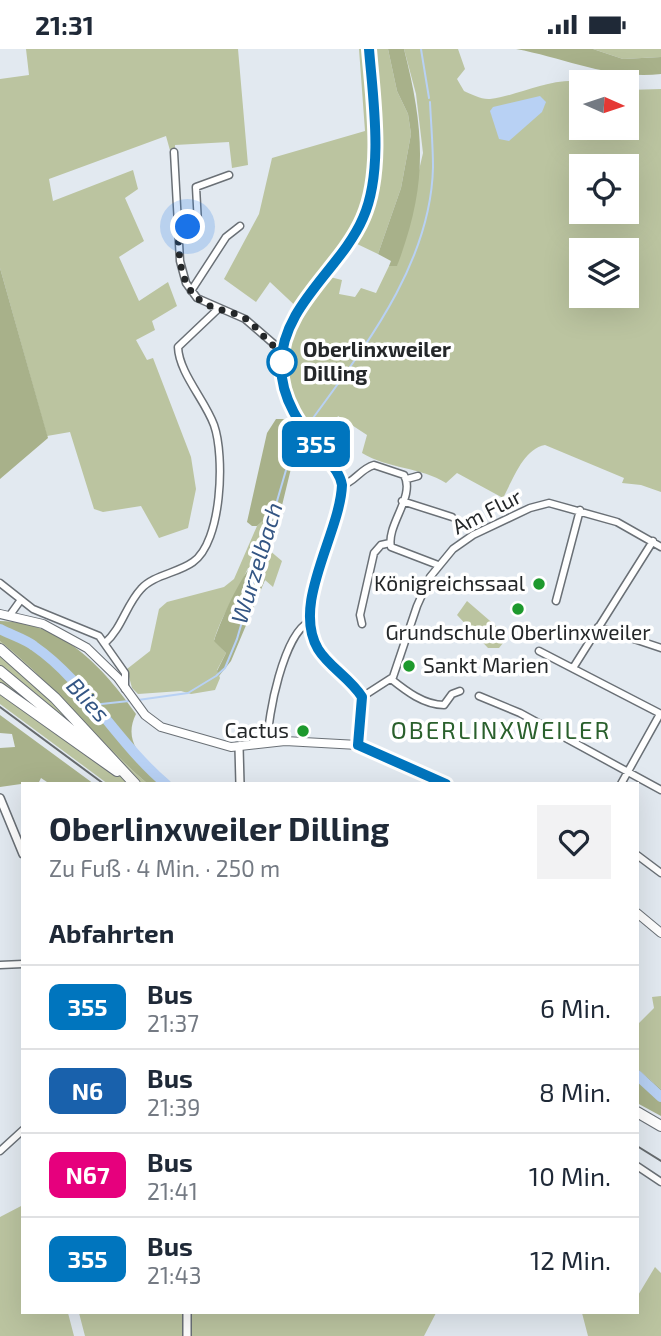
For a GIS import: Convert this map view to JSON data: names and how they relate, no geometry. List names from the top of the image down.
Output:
{
  "streets": {
    "street": ["Am Flur"]
  },
  "districts": ["OBERLINXWEILER"],
  "water": ["Wurzelbach", "Blies"],
  "places": [
    "Oberlinxweiler Dilling",
    "Königreichssaal",
    "Grundschule Oberlinxweiler",
    "Sankt Marien",
    "Cactus"
  ],
  "lines": ["bus line 355"],
  "north": "right",
  "page": {
    "status": "21:31",
    "on_map": "355",
    "heading": [
      ["Oberlinxweiler Dilling", "Zu Fuß · 4 Min. · 250 m"],
      "Abfahrten"
    ],
    "list": [
      {
        "mark": "355",
        "name": "Bus",
        "note": "21:37",
        "value": "6 Min."
      },
      {
        "mark": "N6",
        "name": "Bus",
        "note": "21:39",
        "value": "8 Min."
      },
      {
        "mark": "N67",
        "name": "Bus",
        "note": "21:41",
        "value": "10 Min."
      },
      {
        "mark": "355",
        "name": "Bus",
        "note": "21:43",
        "value": "12 Min."
      }
    ]
  }
}
